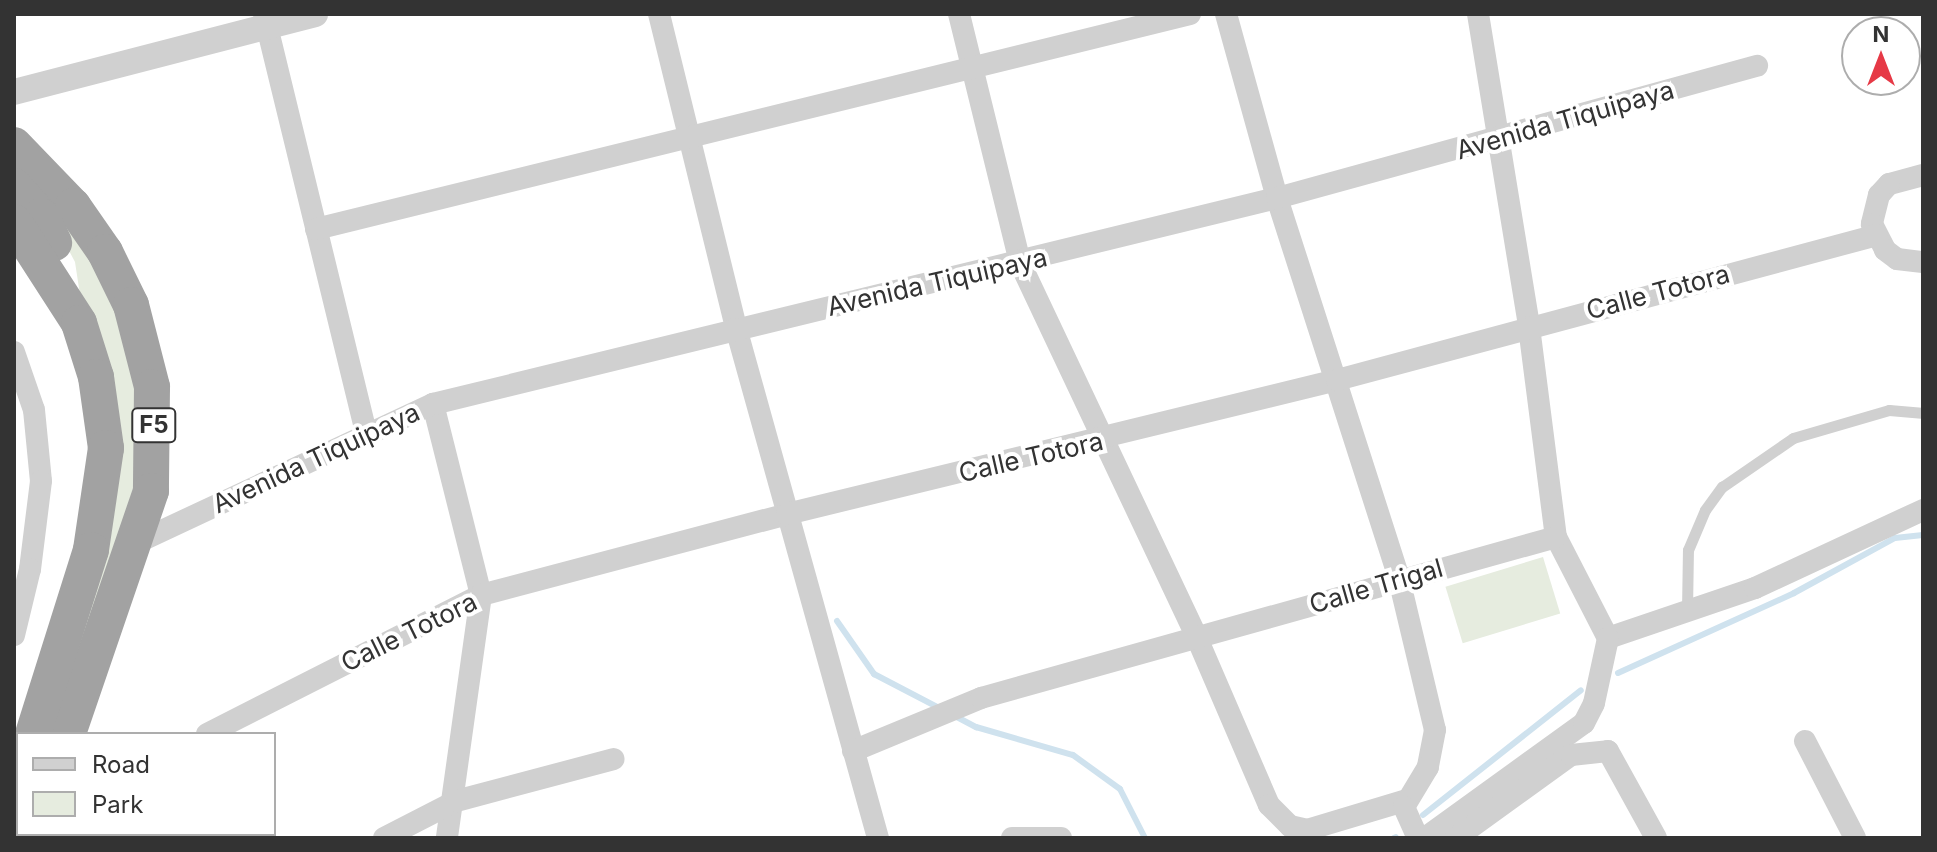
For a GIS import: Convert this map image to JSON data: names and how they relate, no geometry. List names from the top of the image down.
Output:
{
  "streets": {
    "highway": ["F5"],
    "street": ["Avenida Tiquipaya", "Calle Totora", "Calle Trigal"]
  },
  "crossings": [
    ["Avenida Tiquipaya", "F5"]
  ],
  "legend": ["Road", "Park"],
  "north": "top"
}
